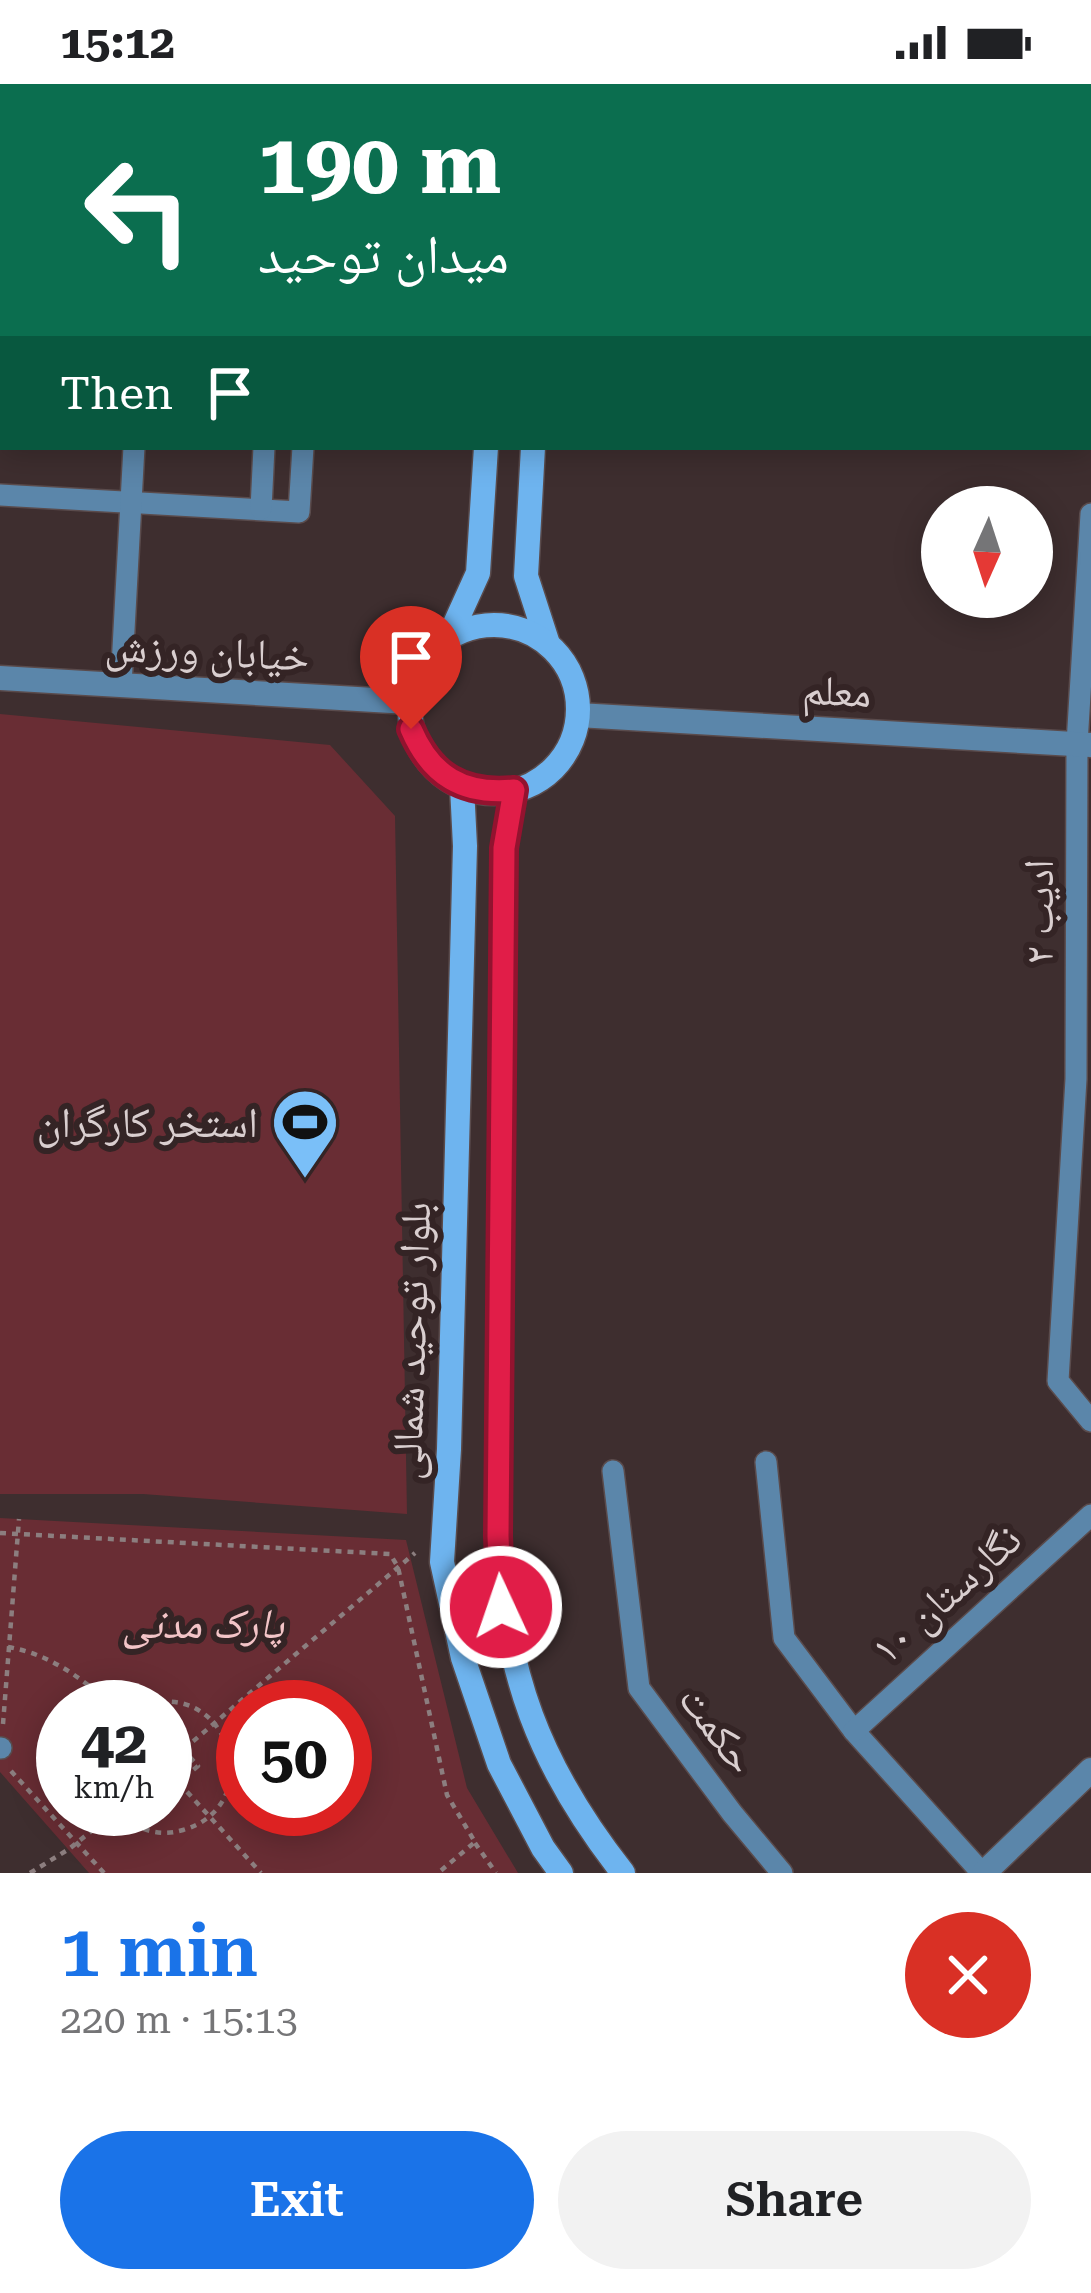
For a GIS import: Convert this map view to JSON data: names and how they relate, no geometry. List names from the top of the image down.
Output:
{
  "streets": {
    "main road": ["بلوار توحید شمالی"],
    "street": [
      "خیابان ورزش",
      "معلم",
      "ادیب ۲",
      "نگارستان ۱۰",
      "حکمت"
    ]
  },
  "crossings": [
    ["خیابان ورزش", "معلم"],
    ["خیابان ورزش", "بلوار توحید شمالی"],
    ["معلم", "ادیب ۲"],
    ["معلم", "بلوار توحید شمالی"]
  ],
  "parks": ["پارک مدنی"],
  "places": {
    "sports": ["استخر کارگران"]
  },
  "north": "bottom",
  "page": {
    "status": "15:12",
    "turn": ["190 m", "میدان توحید"],
    "then": "Then",
    "speed": "42 km/h",
    "limit": "50",
    "heading": ["1 min", "220 m · 15:13"],
    "buttons": ["Exit", "Share"]
  }
}
